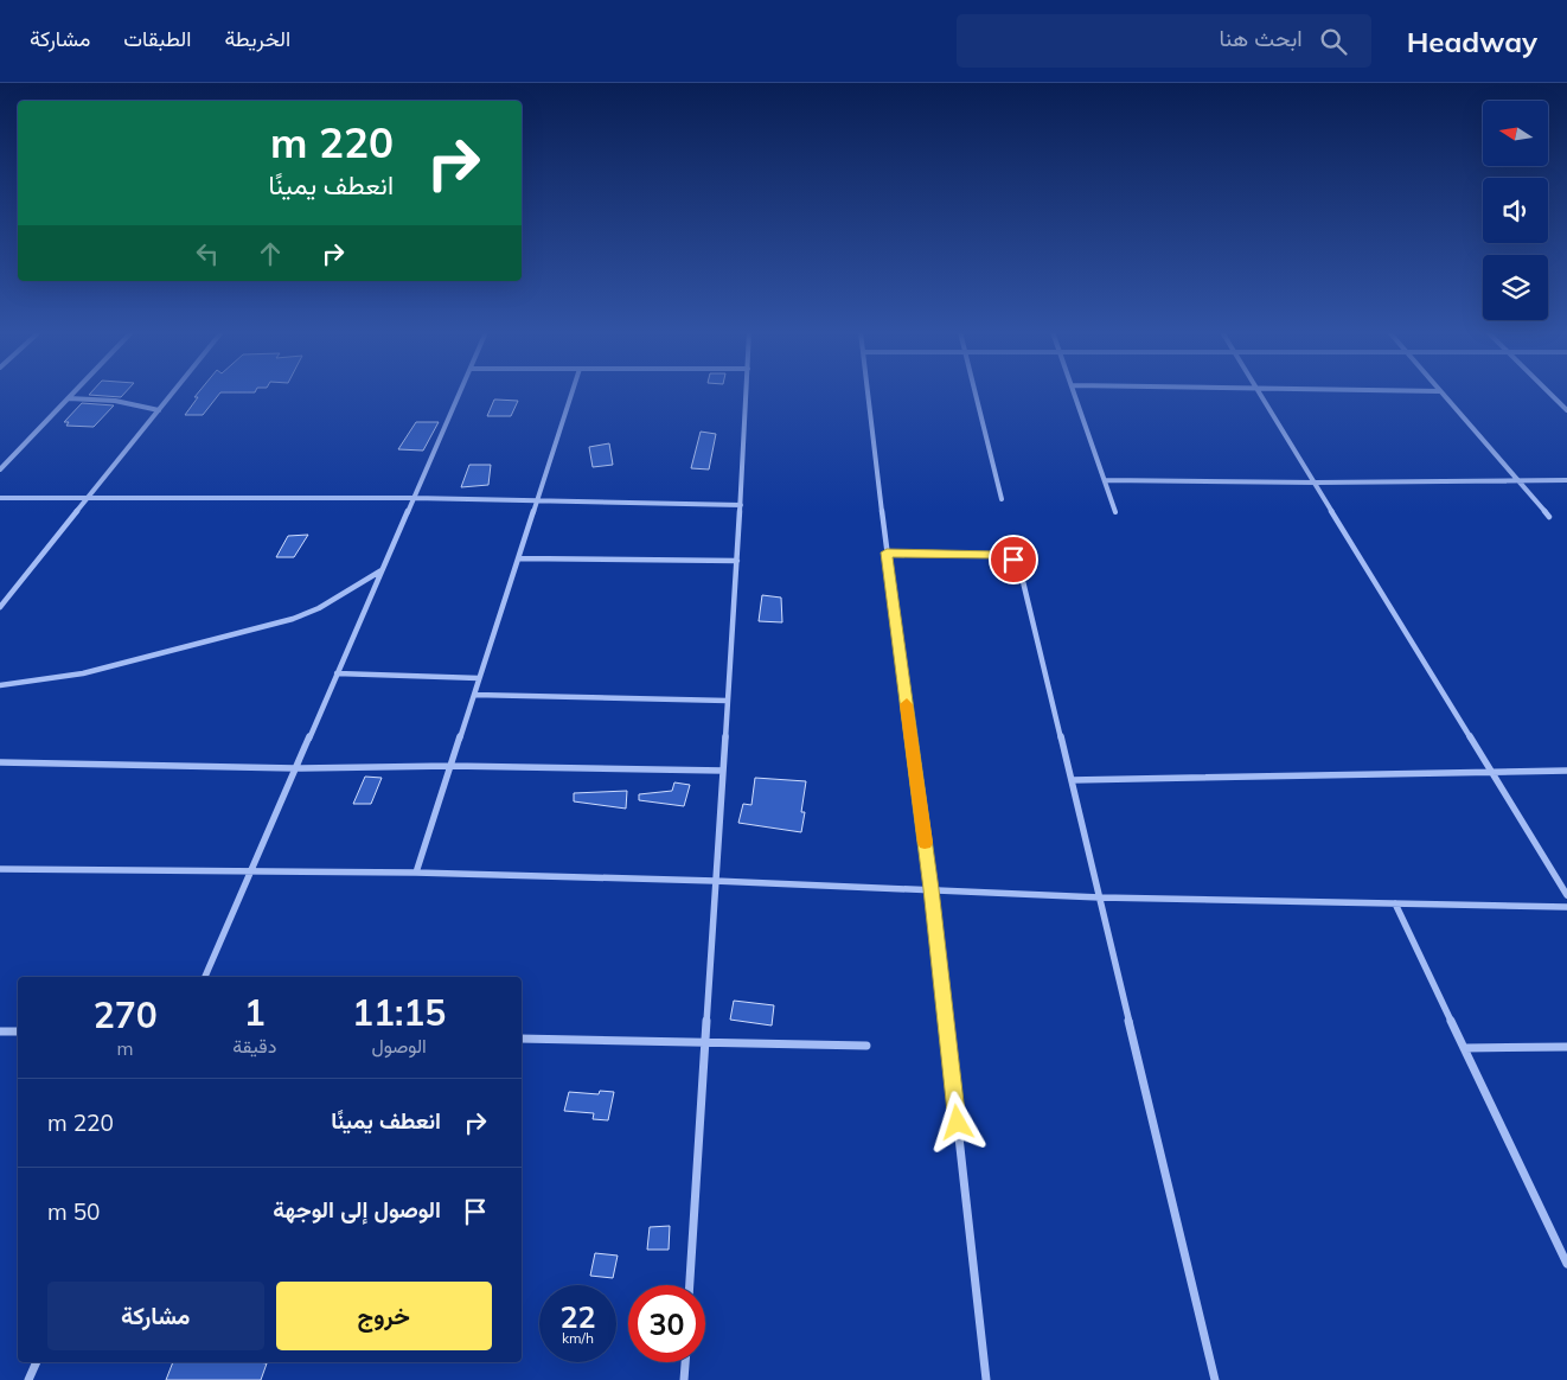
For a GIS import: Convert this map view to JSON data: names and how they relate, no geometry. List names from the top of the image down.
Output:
{
  "north": "left",
  "page": {
    "header": "Headway",
    "search": "ابحث هنا",
    "nav": ["الخريطة", "الطبقات", "مشاركة"],
    "turn": ["220 m", "انعطف يمينًا"],
    "eta": [
      "11:15",
      "الوصول",
      "1",
      "دقيقة",
      "270",
      "m"
    ],
    "list": [
      {
        "name": "انعطف يمينًا",
        "value": "220 m"
      },
      {
        "name": "الوصول إلى الوجهة",
        "value": "50 m"
      }
    ],
    "buttons": ["خروج", "مشاركة"],
    "speed": "22 km/h",
    "limit": "30"
  }
}
